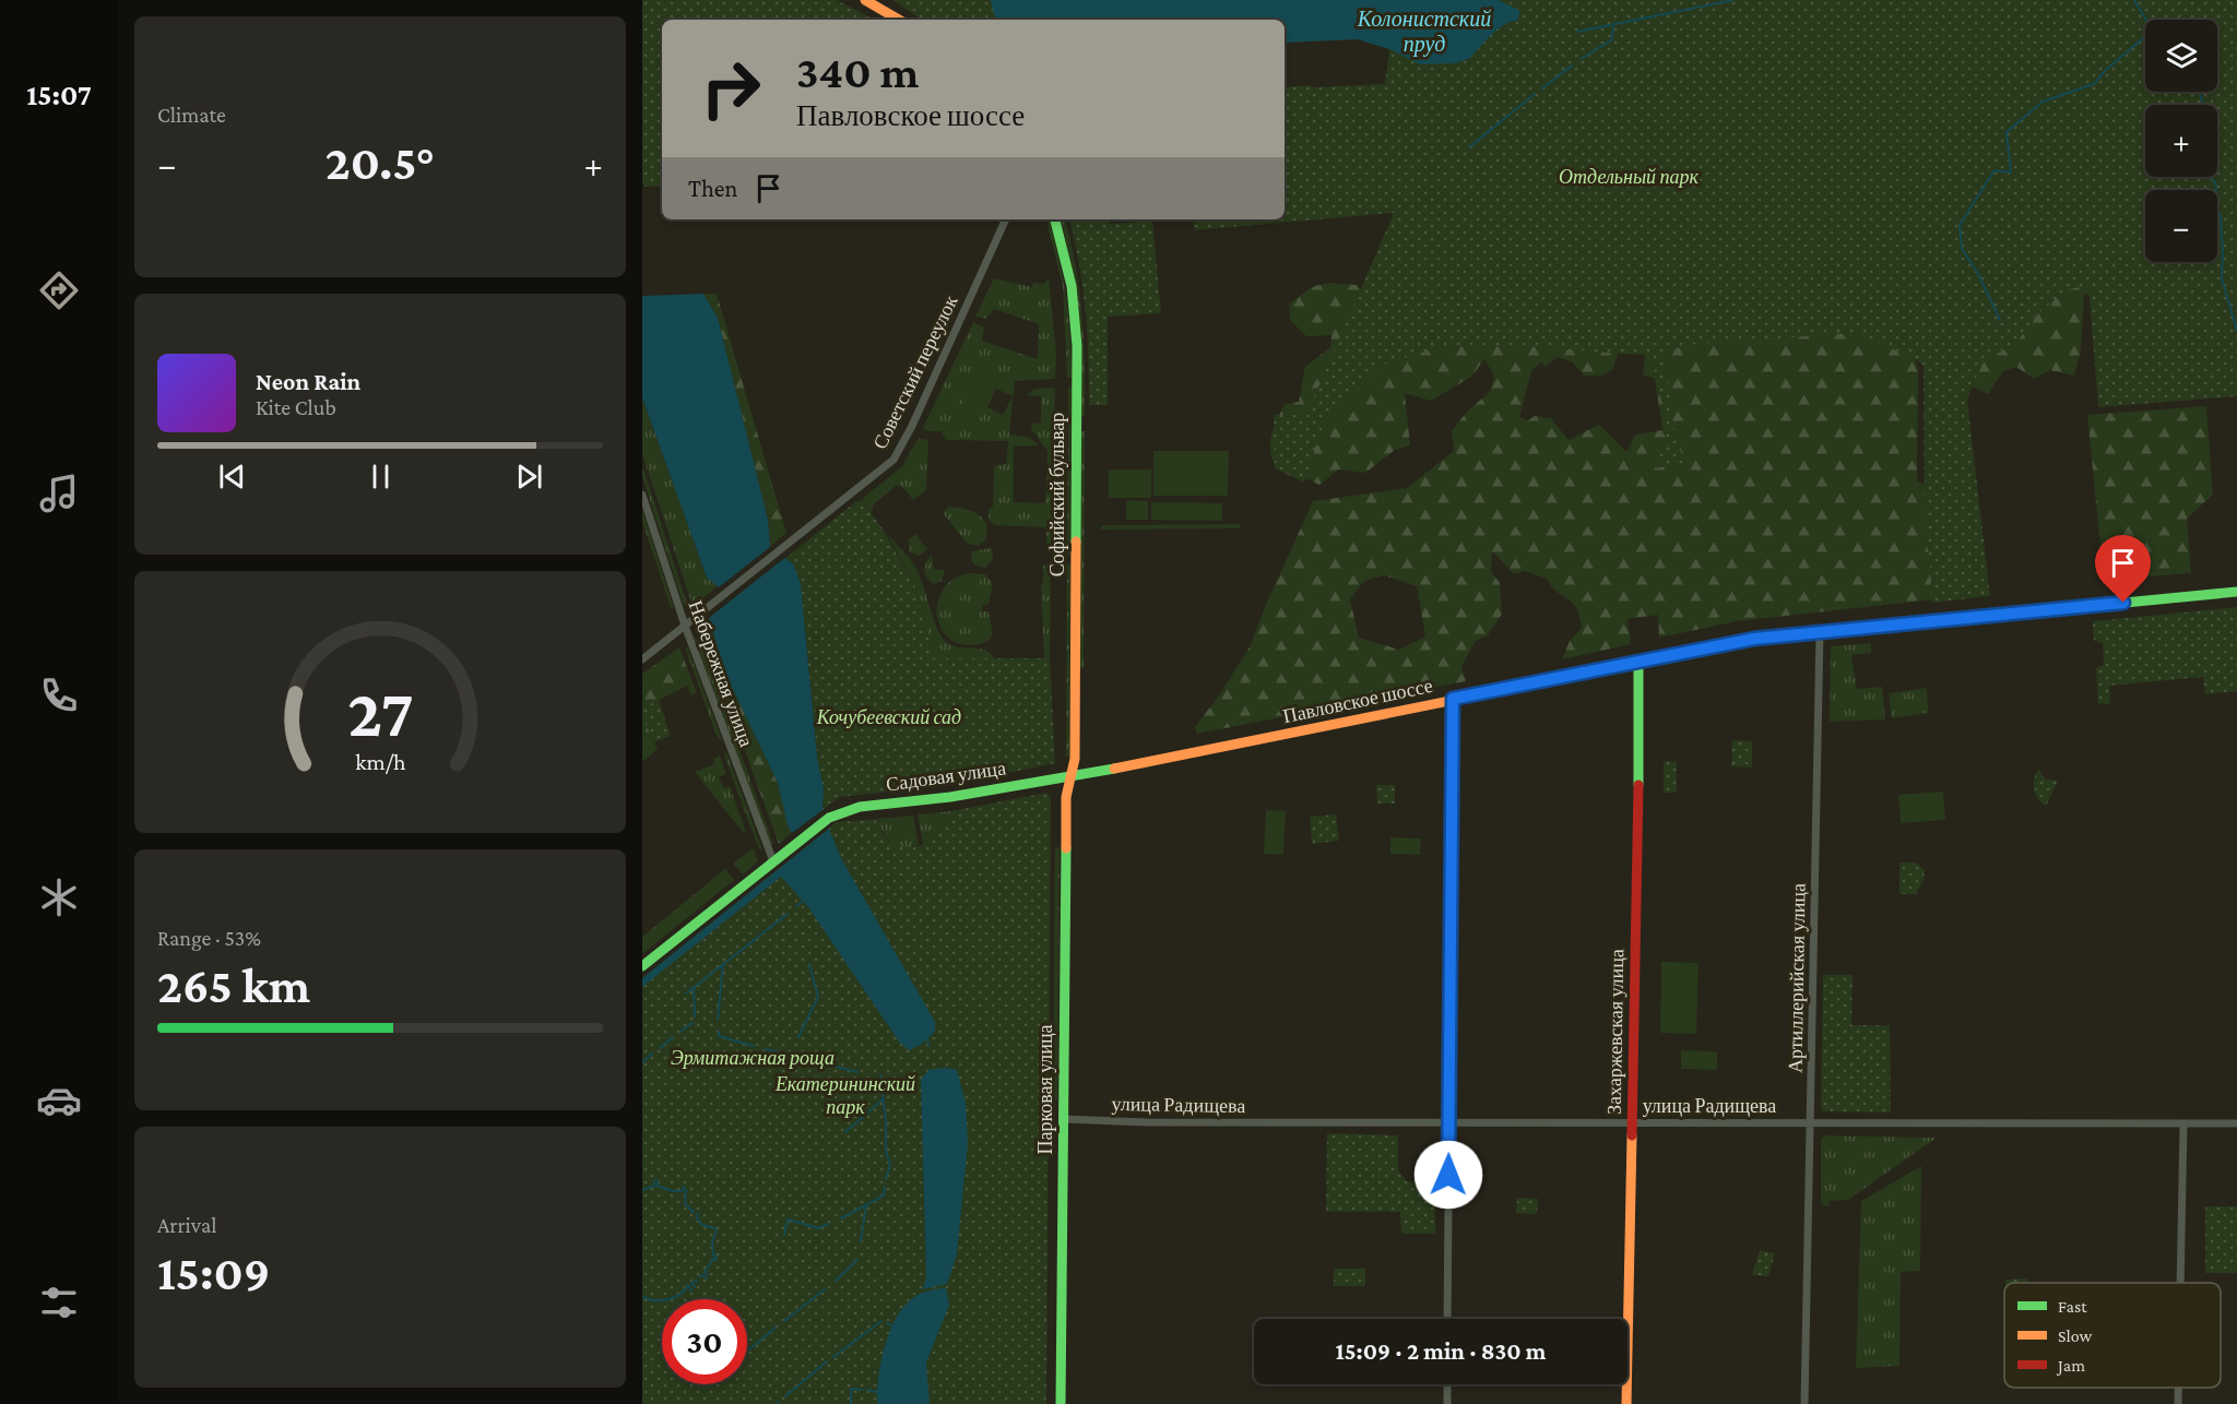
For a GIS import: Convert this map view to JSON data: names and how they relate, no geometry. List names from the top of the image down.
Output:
{
  "streets": {
    "main road": [
      "Софийский бульвар",
      "Павловское шоссе",
      "Садовая улица",
      "Захаржевская улица",
      "Парковая улица"
    ],
    "street": [
      "Советский переулок",
      "Набережная улица",
      "Артиллерийская улица",
      "улица Радищева"
    ]
  },
  "crossings": [
    ["Советский переулок", "Набережная улица"],
    ["Софийский бульвар", "Павловское шоссе"],
    ["Софийский бульвар", "Садовая улица"],
    ["Софийский бульвар", "Парковая улица"],
    ["Набережная улица", "Садовая улица"],
    ["Павловское шоссе", "Садовая улица"],
    ["Павловское шоссе", "Артиллерийская улица"],
    ["Павловское шоссе", "Захаржевская улица"],
    ["Павловское шоссе", "Парковая улица"],
    ["Садовая улица", "Парковая улица"],
    ["Артиллерийская улица", "улица Радищева"],
    ["Захаржевская улица", "улица Радищева"],
    ["Парковая улица", "улица Радищева"]
  ],
  "water": ["Колонистский пруд"],
  "parks": [
    "Отдельный парк",
    "Кочубеевский сад",
    "Эрмитажная роща",
    "Екатерининский парк"
  ],
  "legend": ["Fast", "Slow", "Jam"],
  "page": {
    "tabs": "15:07",
    "tile": [
      "Climate",
      ["Range · 53%", "265 km"],
      ["Arrival", "15:09"]
    ],
    "map_buttons": ["+", "−"],
    "turn": ["340 m", "Павловское шоссе"],
    "heat": ["−", "20.5°", "+"],
    "then": "Then",
    "song": ["Neon Rain", "Kite Club"],
    "limit": "30",
    "trip": "15:09 · 2 min · 830 m",
    "gauge": ["27", "km/h"]
  }
}
